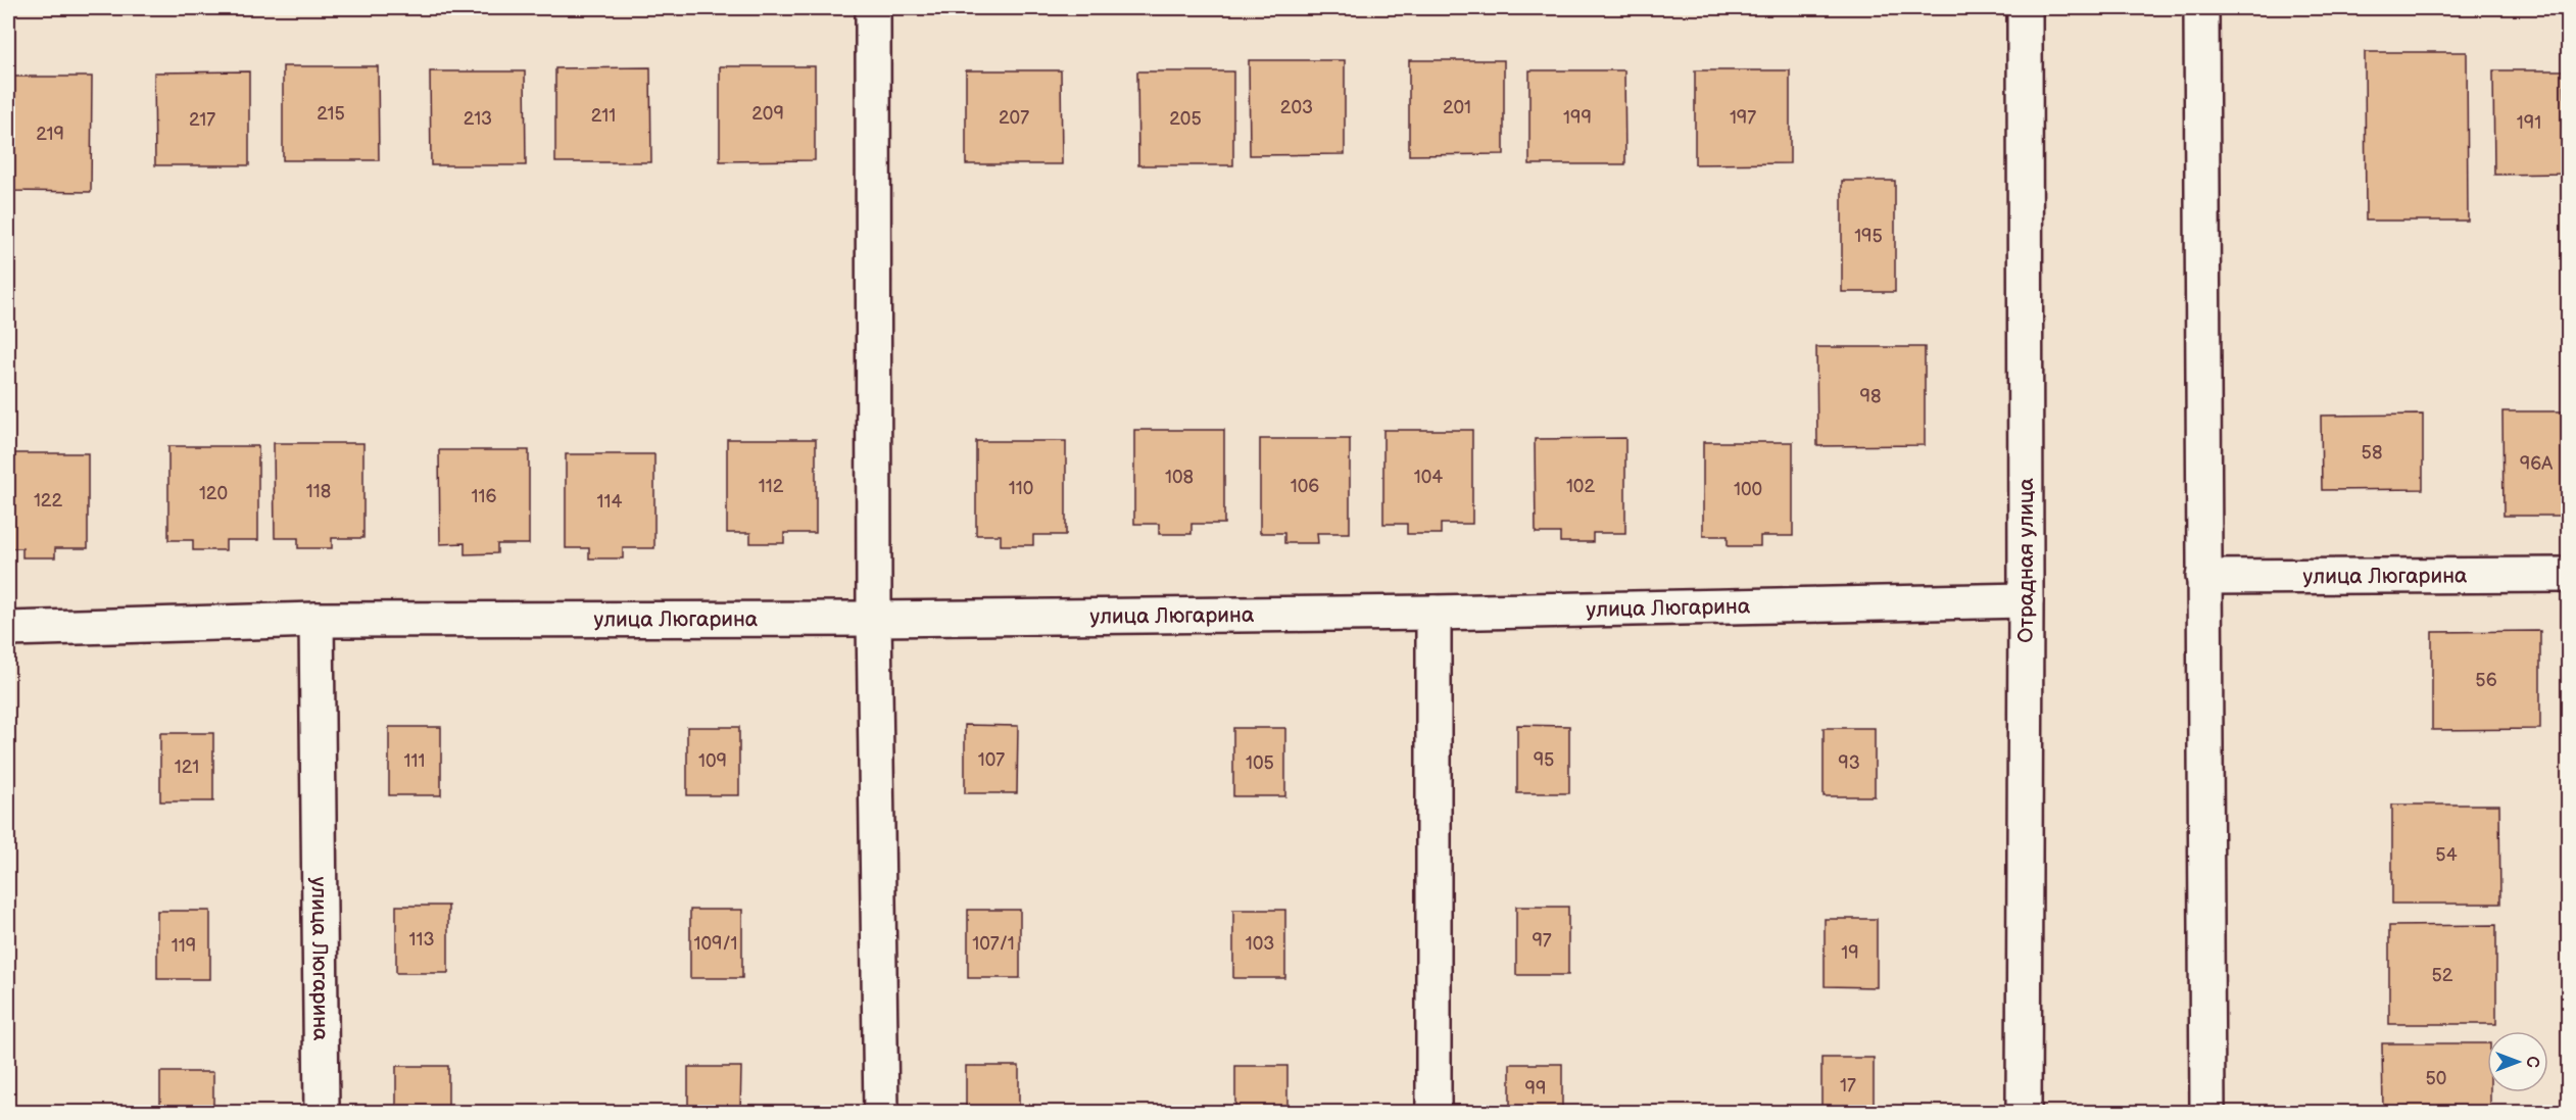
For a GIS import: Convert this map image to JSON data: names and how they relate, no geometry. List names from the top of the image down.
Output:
{
  "streets": {
    "street": ["Отрадная улица", "улица Люгарина"]
  },
  "crossings": [
    ["Отрадная улица", "улица Люгарина"]
  ],
  "house_numbers": [
    "203",
    "201",
    "215",
    "209",
    "211",
    "207",
    "199",
    "197",
    "213",
    "205",
    "217",
    "191",
    "219",
    "195",
    "98",
    "58",
    "96А",
    "108",
    "104",
    "112",
    "106",
    "102",
    "110",
    "100",
    "118",
    "120",
    "116",
    "122",
    "114",
    "56",
    "107",
    "95",
    "111",
    "109",
    "105",
    "93",
    "121",
    "54",
    "113",
    "97",
    "109/1",
    "107/1",
    "103",
    "119",
    "19",
    "52",
    "50",
    "17",
    "99"
  ],
  "north": "right"
}
